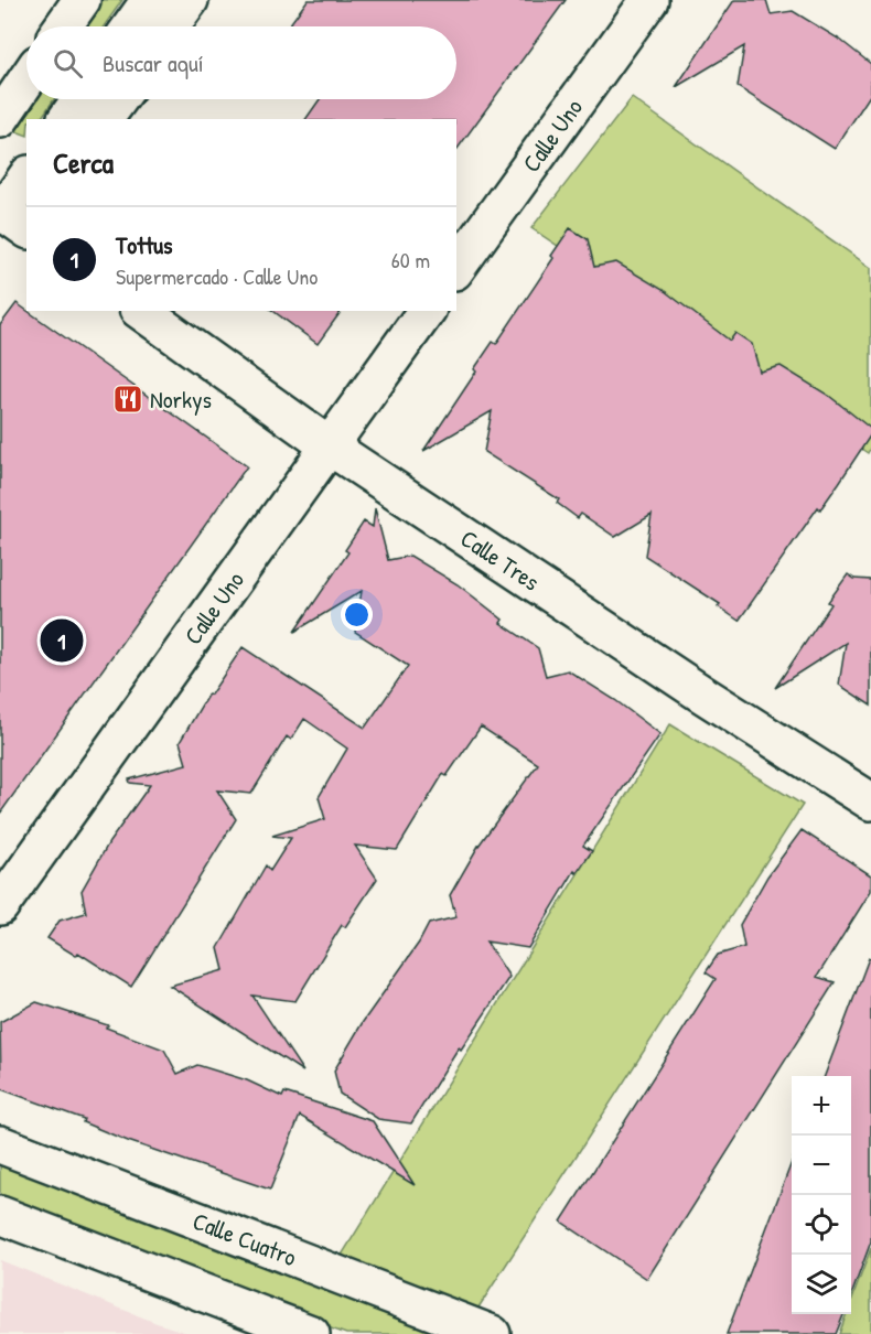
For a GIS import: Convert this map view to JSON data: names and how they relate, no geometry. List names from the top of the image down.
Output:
{
  "streets": {
    "street": ["Calle Uno", "Calle Tres", "Calle Cuatro"]
  },
  "crossings": [
    ["Calle Uno", "Calle Tres"]
  ],
  "places": {
    "restaurant": ["Norkys"]
  },
  "page": {
    "search": "Buscar aquí",
    "heading": "Cerca",
    "list": [
      {
        "mark": "1",
        "name": "Tottus",
        "note": "Supermercado · Calle Uno",
        "value": "60 m"
      }
    ],
    "pins": "1",
    "map_buttons": ["+", "−"]
  }
}
